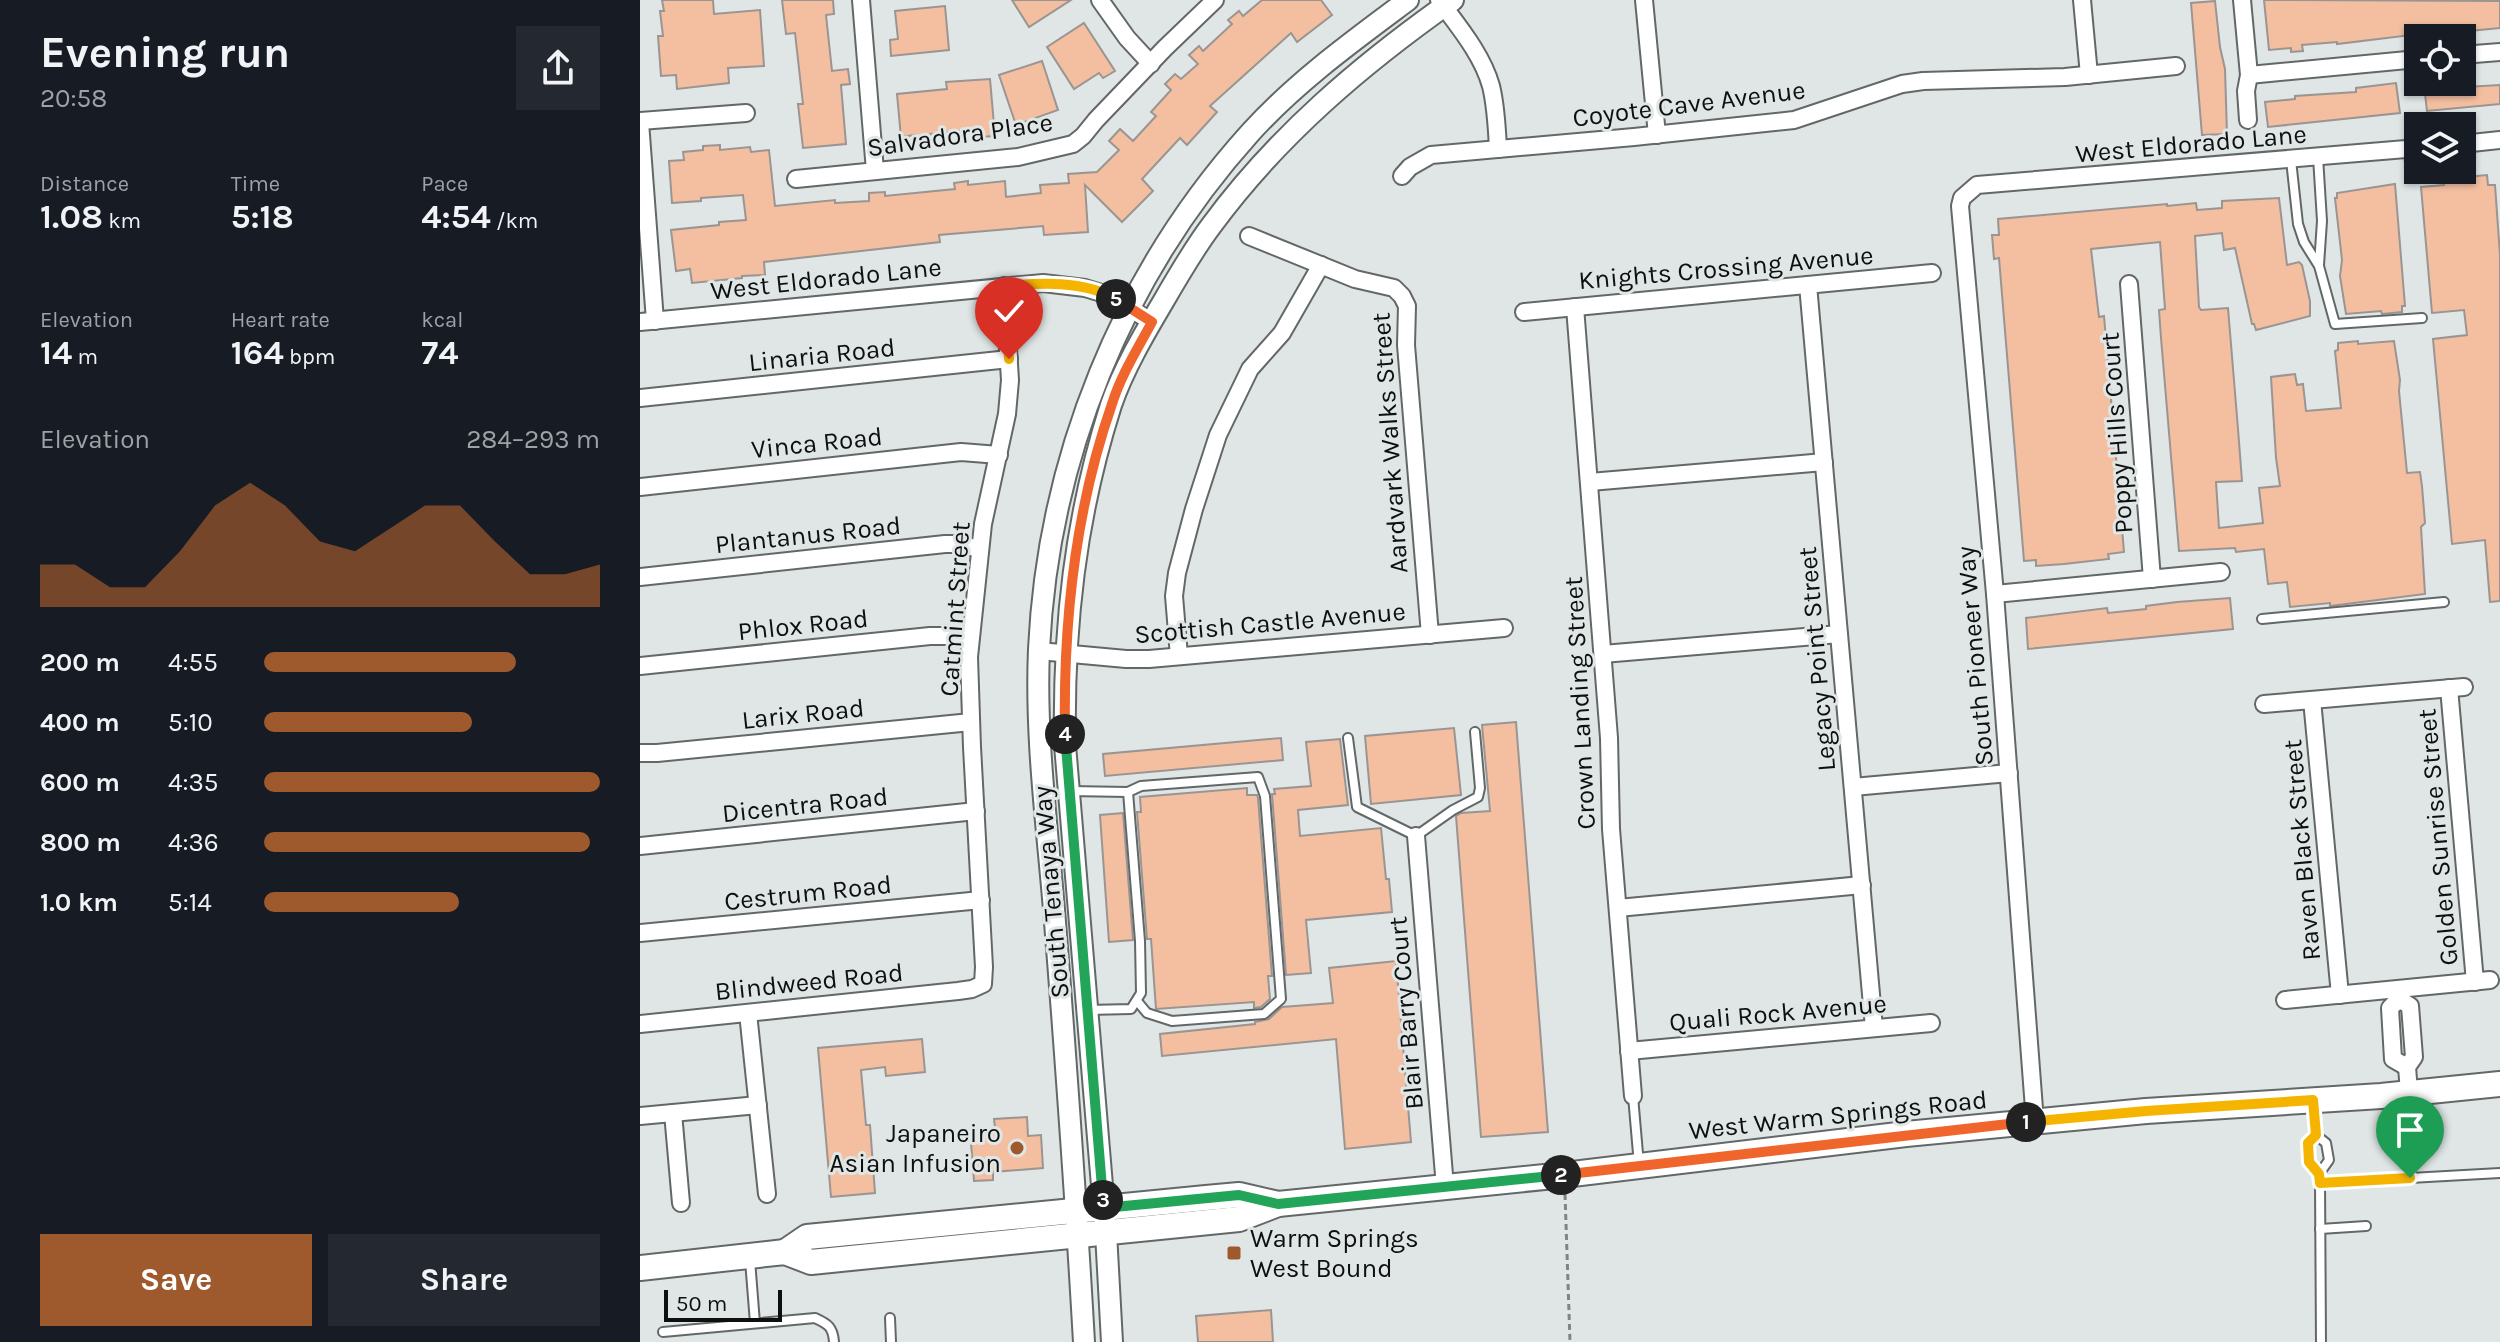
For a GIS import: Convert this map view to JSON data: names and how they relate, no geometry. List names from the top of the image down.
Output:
{
  "streets": {
    "main road": ["West Warm Springs Road"],
    "street": [
      "Coyote Cave Avenue",
      "Salvadora Place",
      "West Eldorado Lane",
      "Knights Crossing Avenue",
      "Linaria Road",
      "Poppy Hills Court",
      "Vinca Road",
      "Aardvark Walks Street",
      "Plantanus Road",
      "Catmint Street",
      "Scottish Castle Avenue",
      "Phlox Road",
      "South Pioneer Way",
      "Legacy Point Street",
      "Crown Landing Street",
      "Larix Road",
      "Dicentra Road",
      "Golden Sunrise Street",
      "Raven Black Street",
      "South Tenaya Way",
      "Cestrum Road",
      "Blindweed Road",
      "Blair Barry Court",
      "Quali Rock Avenue"
    ]
  },
  "crossings": [
    ["West Eldorado Lane", "Catmint Street"],
    ["West Eldorado Lane", "South Pioneer Way"],
    ["West Eldorado Lane", "South Tenaya Way"],
    ["Knights Crossing Avenue", "Legacy Point Street"],
    ["Knights Crossing Avenue", "Crown Landing Street"],
    ["Linaria Road", "Catmint Street"],
    ["Vinca Road", "Catmint Street"],
    ["Aardvark Walks Street", "Scottish Castle Avenue"],
    ["Plantanus Road", "Catmint Street"],
    ["Catmint Street", "Phlox Road"],
    ["Catmint Street", "Larix Road"],
    ["Catmint Street", "Dicentra Road"],
    ["Catmint Street", "Cestrum Road"],
    ["Catmint Street", "Blindweed Road"],
    ["Scottish Castle Avenue", "South Tenaya Way"],
    ["South Pioneer Way", "West Warm Springs Road"],
    ["Legacy Point Street", "Quali Rock Avenue"],
    ["Crown Landing Street", "Quali Rock Avenue"],
    ["Golden Sunrise Street", "Raven Black Street"],
    ["South Tenaya Way", "West Warm Springs Road"],
    ["Blair Barry Court", "West Warm Springs Road"]
  ],
  "places": {
    "other": ["Japaneiro Asian Infusion"],
    "transit": ["Warm Springs West Bound"]
  },
  "scale_bar": "50 m",
  "page": {
    "heading": ["Evening run", "20:58"],
    "stats": [
      ["Distance", "1.08 km"],
      ["Time", "5:18"],
      ["Pace", "4:54 /km"],
      ["Elevation", "14 m"],
      ["Heart rate", "164 bpm"],
      ["kcal", "74"]
    ],
    "pins": [
      "5",
      "4",
      "1",
      "2",
      "3"
    ],
    "chart": ["Elevation", "284–293 m"],
    "list": [
      {
        "name": "200 m",
        "note": "4:55"
      },
      {
        "name": "400 m",
        "note": "5:10"
      },
      {
        "name": "600 m",
        "note": "4:35"
      },
      {
        "name": "800 m",
        "note": "4:36"
      },
      {
        "name": "1.0 km",
        "note": "5:14"
      }
    ],
    "buttons": ["Save", "Share"],
    "scale": "50 m"
  }
}
